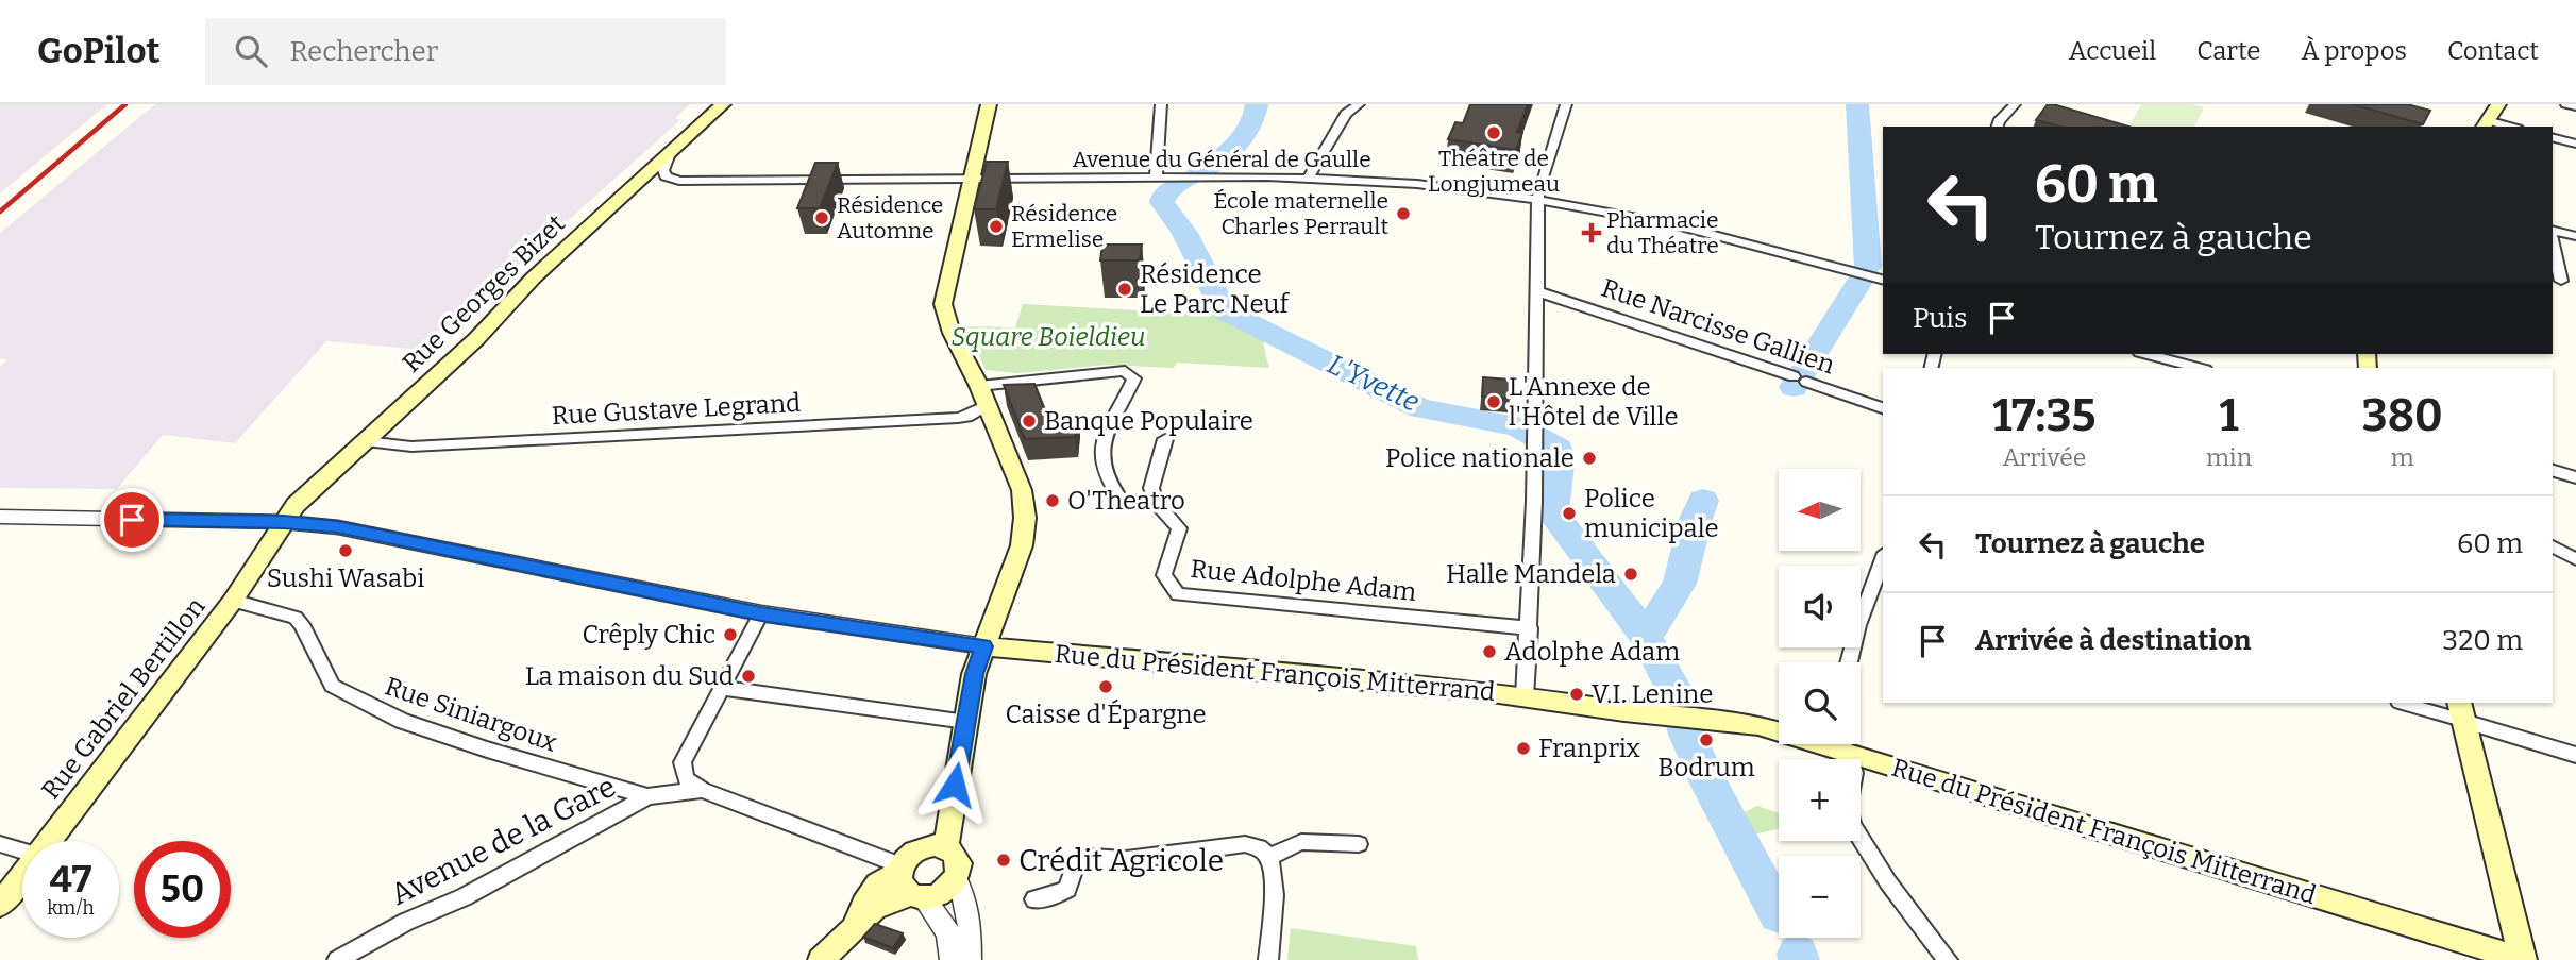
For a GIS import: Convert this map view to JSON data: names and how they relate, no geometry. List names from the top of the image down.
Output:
{
  "streets": {
    "main road": ["Rue Georges Bizet", "Rue du Président François Mitterrand", "Rue Gabriel Bertillon"],
    "street": [
      "Avenue du Général de Gaulle",
      "Rue Narcisse Gallien",
      "Rue Gustave Legrand",
      "Rue Adolphe Adam",
      "Rue Siniargoux",
      "Avenue de la Gare"
    ]
  },
  "crossings": [
    ["Avenue du Général de Gaulle", "Rue Georges Bizet"],
    ["Rue Georges Bizet", "Rue Gustave Legrand"],
    ["Rue Georges Bizet", "Rue du Président François Mitterrand"],
    ["Rue Georges Bizet", "Rue Gabriel Bertillon"],
    ["Rue du Président François Mitterrand", "Rue Gabriel Bertillon"],
    ["Rue Gabriel Bertillon", "Rue Siniargoux"],
    ["Rue Siniargoux", "Avenue de la Gare"]
  ],
  "water": ["L'Yvette"],
  "parks": ["Square Boieldieu"],
  "places": {
    "other": [
      "Théâtre de Longjumeau",
      "École maternelle Charles Perrault",
      "Résidence Automne",
      "Résidence Ermelise",
      "Résidence Le Parc Neuf",
      "L'Annexe de l'Hôtel de Ville",
      "Banque Populaire",
      "Police nationale",
      "O'Theatro",
      "Police municipale",
      "Sushi Wasabi",
      "Halle Mandela",
      "Crêply Chic",
      "Adolphe Adam",
      "La maison du Sud",
      "Caisse d'Épargne",
      "V.I. Lenine",
      "Bodrum",
      "Franprix",
      "Crédit Agricole"
    ],
    "health": ["Pharmacie du Théatre"]
  },
  "north": "left",
  "page": {
    "header": "GoPilot",
    "search": "Rechercher",
    "nav": [
      "Accueil",
      "Carte",
      "À propos",
      "Contact"
    ],
    "turn": ["60 m", "Tournez à gauche"],
    "then": "Puis",
    "eta": [
      "17:35",
      "Arrivée",
      "1",
      "min",
      "380",
      "m"
    ],
    "map_buttons": ["+", "−"],
    "list": [
      {
        "name": "Tournez à gauche",
        "value": "60 m"
      },
      {
        "name": "Arrivée à destination",
        "value": "320 m"
      }
    ],
    "speed": "47 km/h",
    "limit": "50"
  }
}
